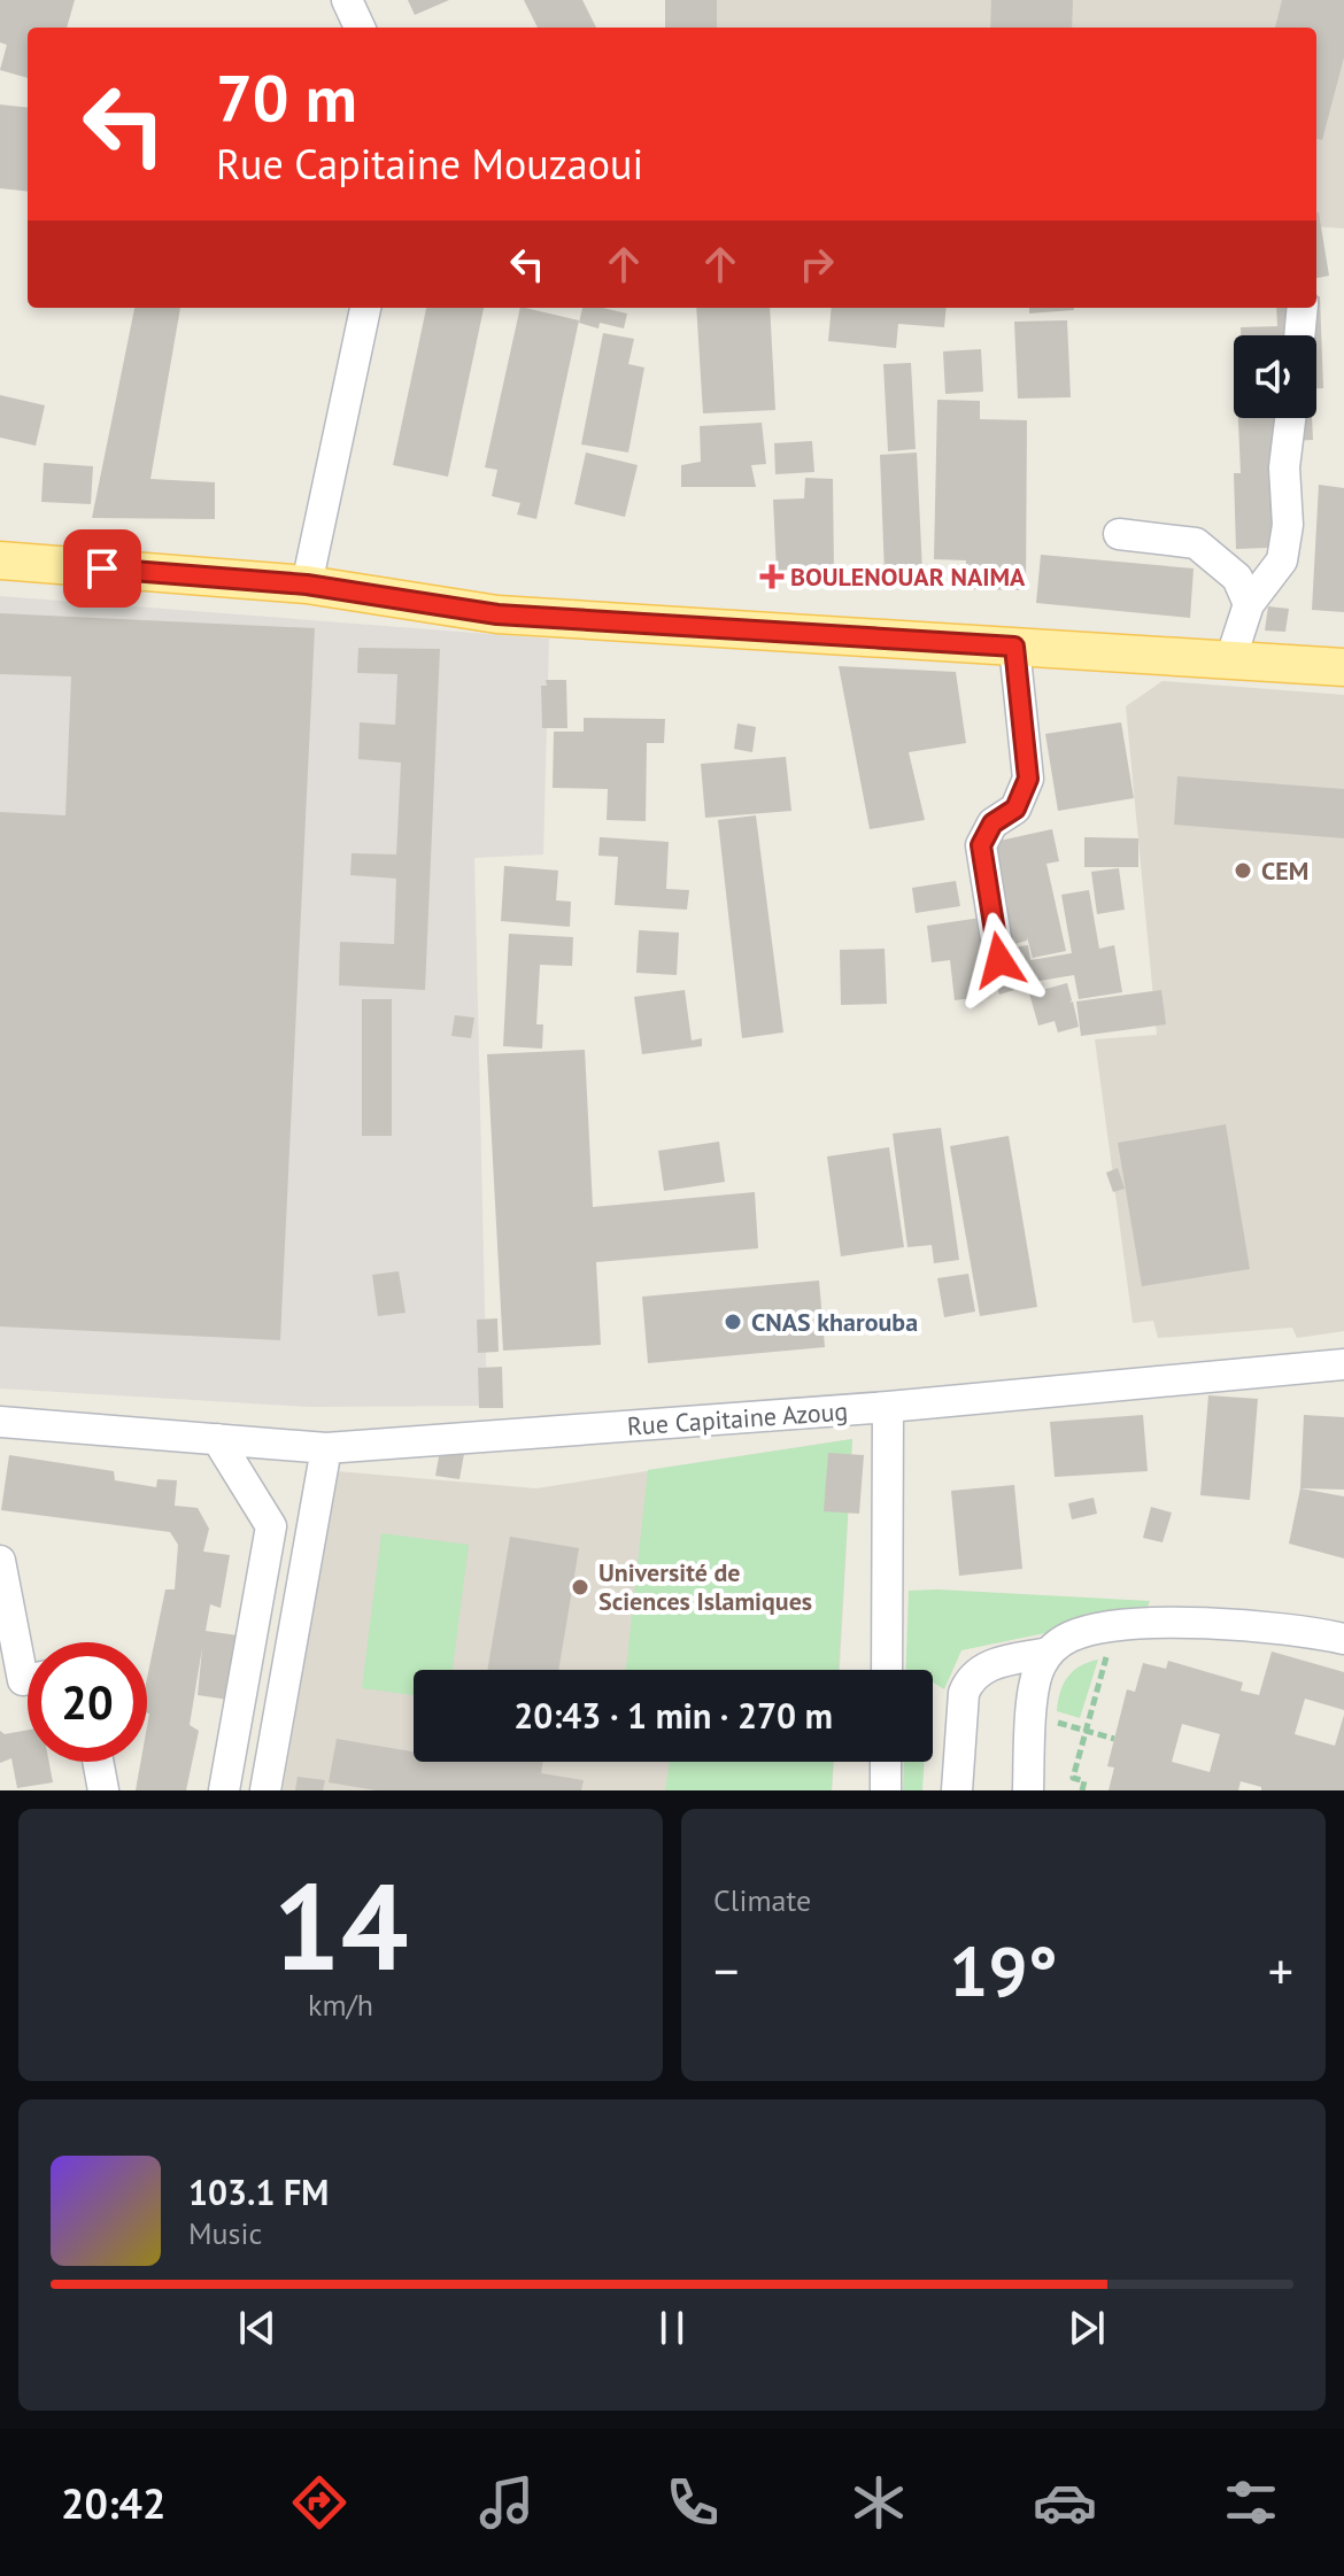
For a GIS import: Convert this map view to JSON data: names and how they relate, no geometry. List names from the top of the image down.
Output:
{
  "streets": {
    "street": ["Rue Capitaine Azoug"]
  },
  "places": {
    "health": ["BOULENOUAR NAIMA"],
    "other": ["CEM", "CNAS kharouba", "Université de Sciences Islamiques"]
  },
  "page": {
    "turn": ["70 m", "Rue Capitaine Mouzaoui"],
    "limit": "20",
    "trip": "20:43 · 1 min · 270 m",
    "tile": [
      ["14", "km/h"],
      "Climate"
    ],
    "heat": ["−", "19°", "+"],
    "song": ["103.1 FM", "Music"],
    "tabs": "20:42"
  }
}
